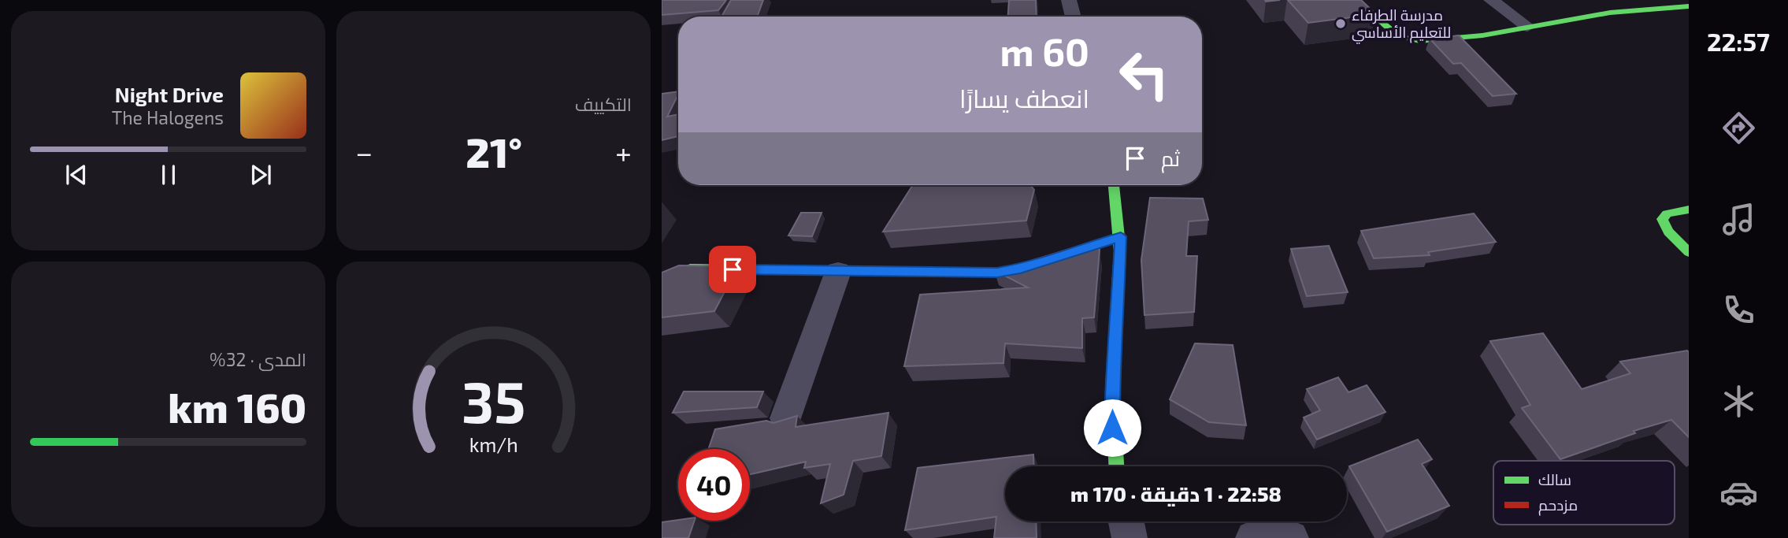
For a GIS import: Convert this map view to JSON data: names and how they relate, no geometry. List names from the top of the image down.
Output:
{
  "places": ["مدرسة الطرفاء للتعليم الأساسي"],
  "legend": ["سالك", "مزدحم"],
  "page": {
    "tabs": "22:57",
    "tile": [
      "التكييف",
      ["المدى · 32%", "160 km"]
    ],
    "turn": ["60 m", "انعطف يسارًا"],
    "song": ["Night Drive", "The Halogens"],
    "heat": ["−", "21°", "+"],
    "then": "ثم",
    "limit": "40",
    "trip": "22:58 · 1 دقيقة · 170 m",
    "gauge": ["35", "km/h"]
  }
}
